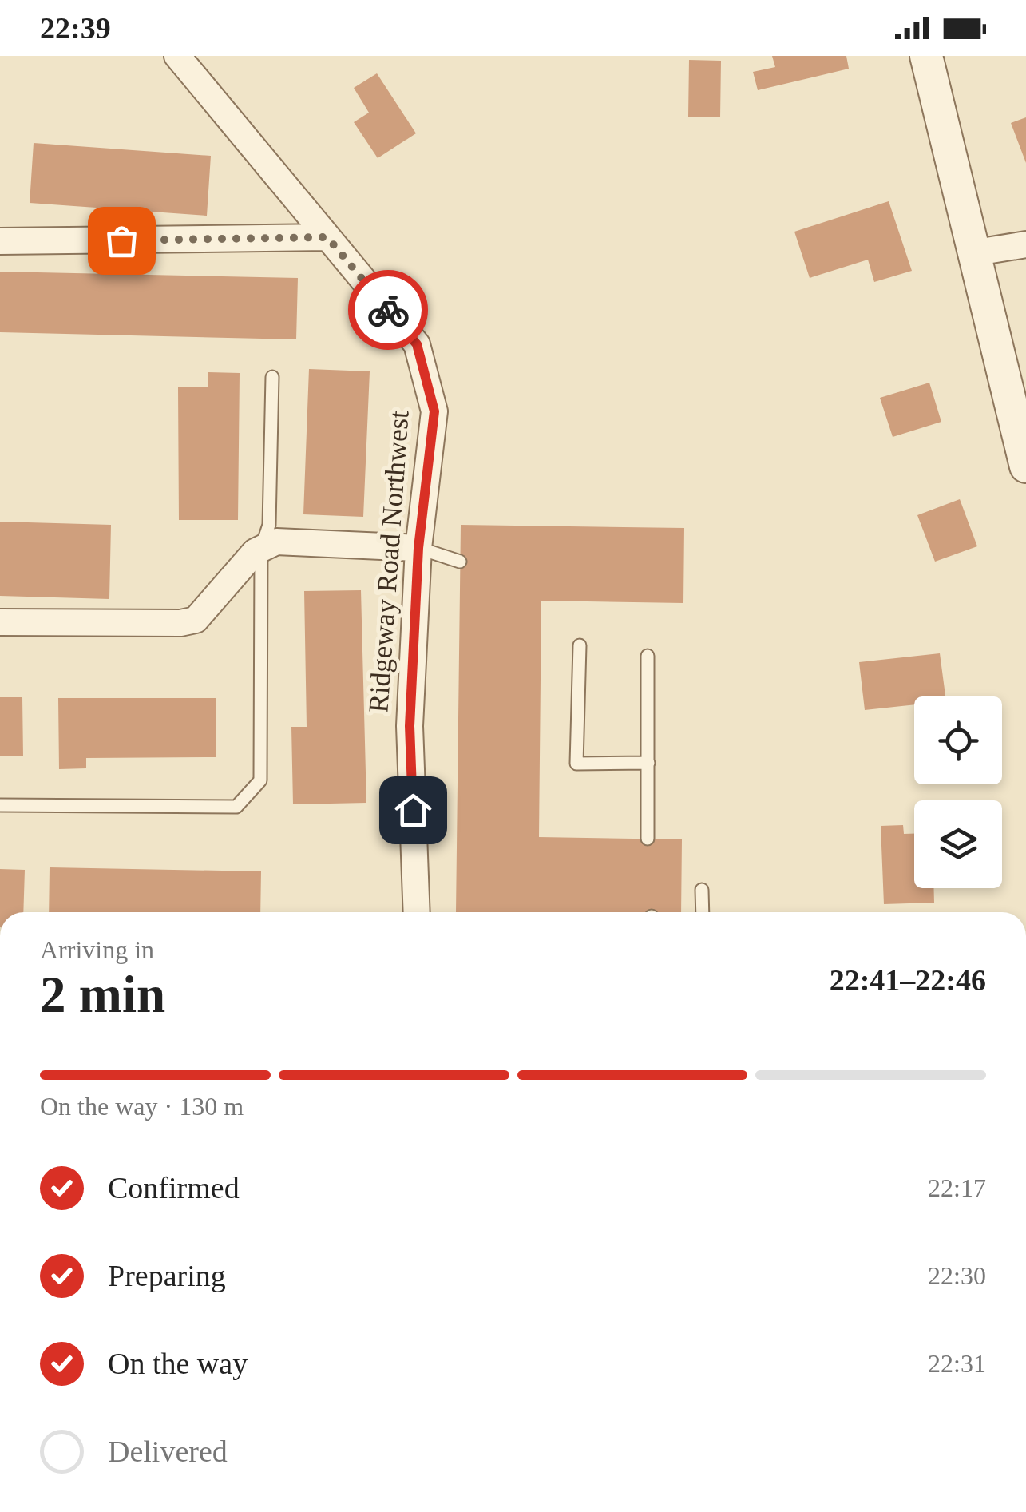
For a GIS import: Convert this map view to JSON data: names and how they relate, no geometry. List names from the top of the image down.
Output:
{
  "streets": {
    "street": ["Ridgeway Road Northwest"]
  },
  "page": {
    "status": "22:39",
    "heading": ["2 min", "Arriving in", "22:41–22:46"],
    "bar": "On the way · 130 m",
    "list": [
      ["Confirmed", "22:17"],
      ["Preparing", "22:30"],
      ["On the way", "22:31"],
      "Delivered"
    ]
  }
}
